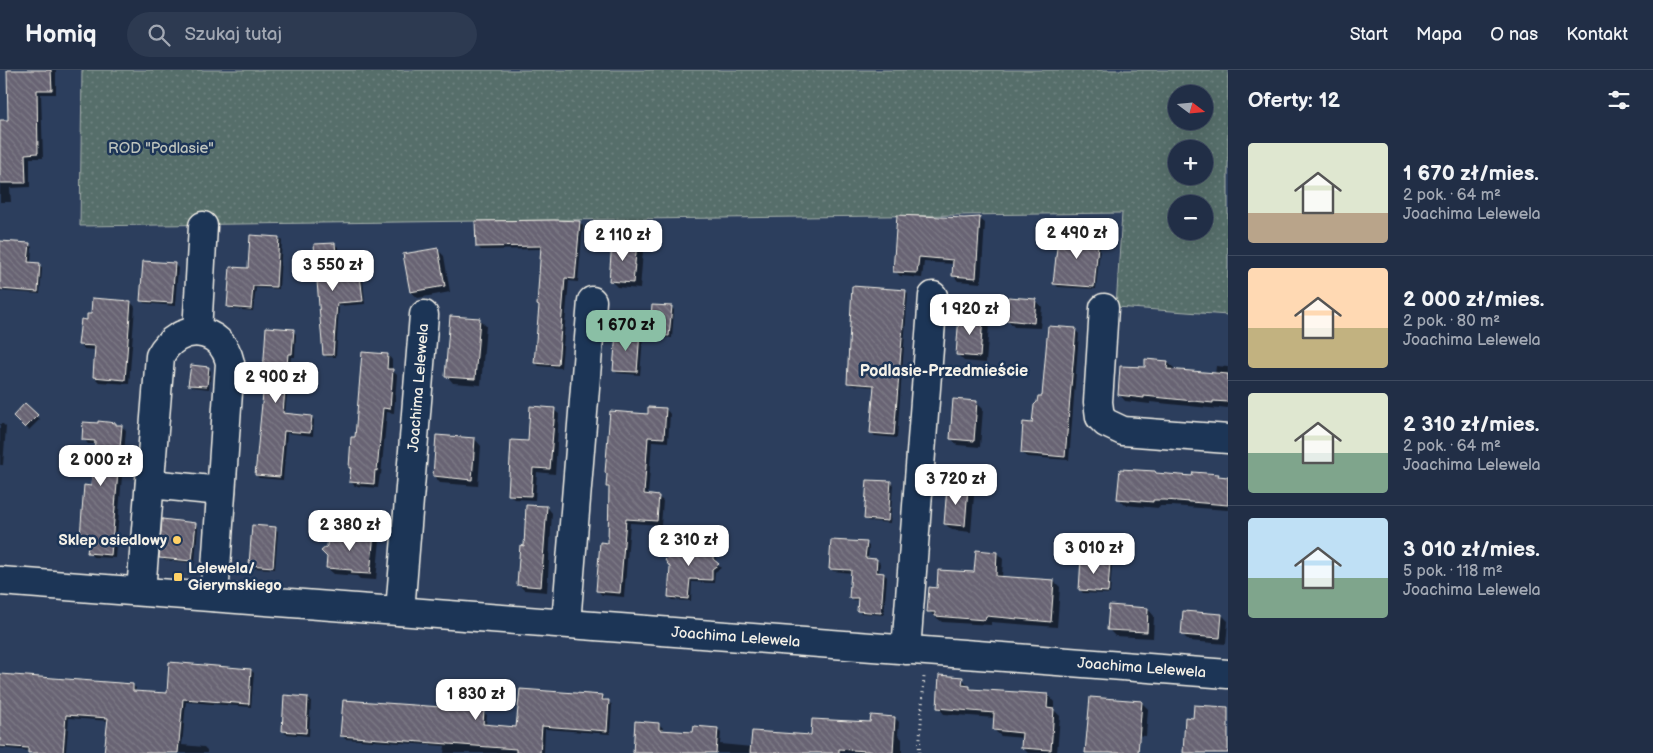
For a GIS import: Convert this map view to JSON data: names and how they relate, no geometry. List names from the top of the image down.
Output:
{
  "streets": {
    "street": ["Joachima Lelewela"]
  },
  "districts": ["Podlasie-Przedmieście"],
  "parks": ["ROD \"Podlasie\""],
  "places": {
    "other": ["Sklep osiedlowy"],
    "transit": ["Lelewela/ Gierymskiego"]
  },
  "north": "right",
  "page": {
    "header": "Homiq",
    "search": "Szukaj tutaj",
    "nav": [
      "Start",
      "Mapa",
      "O nas",
      "Kontakt"
    ],
    "heading": "Oferty: 12",
    "map_buttons": ["+", "−"],
    "list": [
      {
        "name": "1 670 zł/mies.",
        "note": "2 pok. · 64 m² · Joachima Lelewela"
      },
      {
        "name": "2 000 zł/mies.",
        "note": "2 pok. · 80 m² · Joachima Lelewela"
      },
      {
        "name": "2 310 zł/mies.",
        "note": "2 pok. · 64 m² · Joachima Lelewela"
      },
      {
        "name": "3 010 zł/mies.",
        "note": "5 pok. · 118 m² · Joachima Lelewela"
      }
    ],
    "price": [
      "2 490 zł",
      "2 110 zł",
      "3 550 zł",
      "1 920 zł",
      "1 670 zł",
      "2 900 zł",
      "2 000 zł",
      "3 720 zł",
      "2 380 zł",
      "2 310 zł",
      "3 010 zł",
      "1 830 zł"
    ]
  }
}
